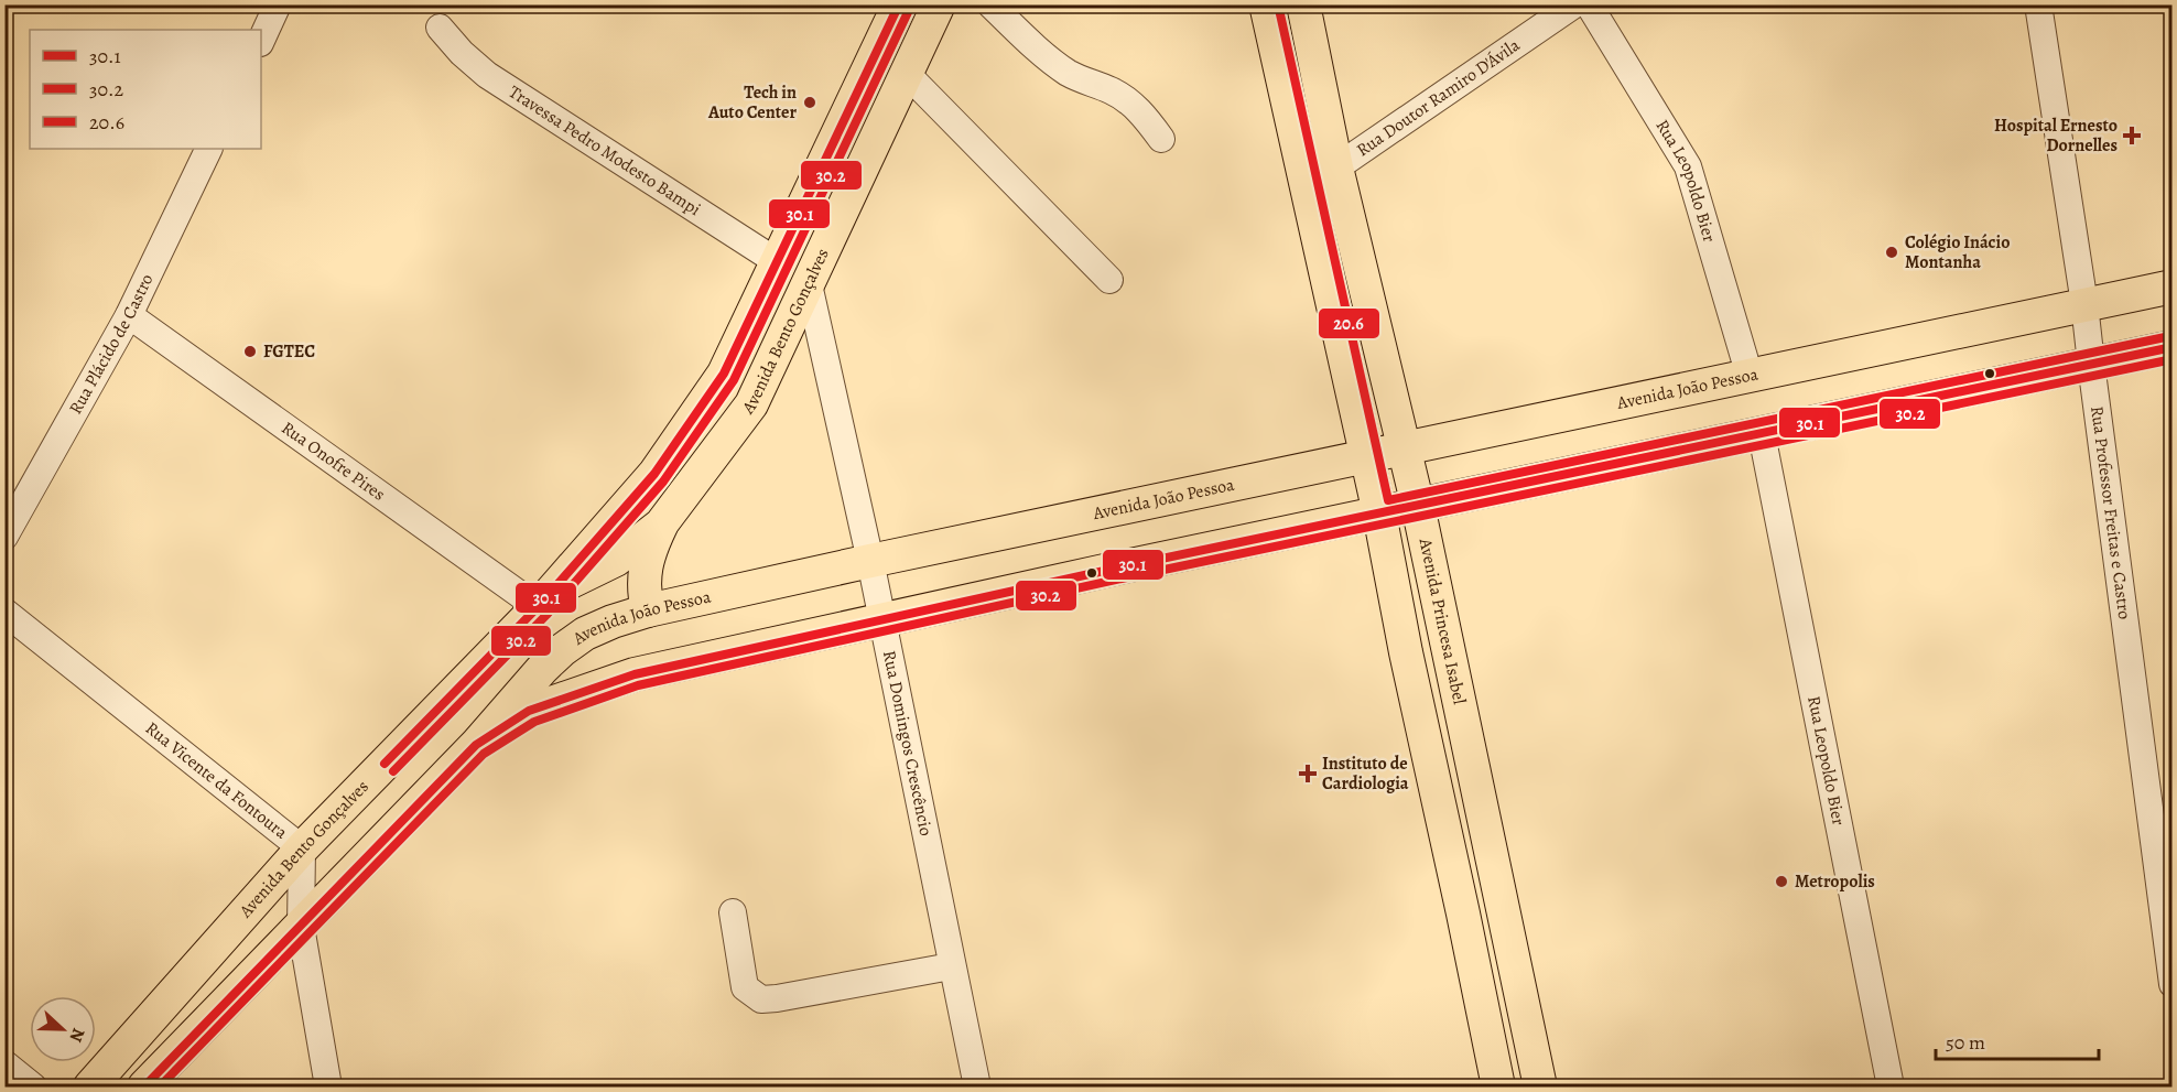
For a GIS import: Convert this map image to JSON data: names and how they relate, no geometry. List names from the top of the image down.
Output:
{
  "streets": {
    "main road": ["Avenida Bento Gonçalves", "Avenida João Pessoa", "Avenida Princesa Isabel"],
    "street": [
      "Rua Doutor Ramiro D'Ávila",
      "Travessa Pedro Modesto Bampi",
      "Rua Leopoldo Bier",
      "Rua Plácido de Castro",
      "Rua Onofre Pires",
      "Rua Professor Freitas e Castro",
      "Rua Domingos Crescêncio",
      "Rua Vicente da Fontoura"
    ]
  },
  "crossings": [
    ["Rua Doutor Ramiro D'Ávila", "Avenida Princesa Isabel"],
    ["Travessa Pedro Modesto Bampi", "Avenida Bento Gonçalves"],
    ["Rua Leopoldo Bier", "Avenida João Pessoa"],
    ["Avenida Bento Gonçalves", "Rua Onofre Pires"],
    ["Avenida Bento Gonçalves", "Rua Domingos Crescêncio"],
    ["Avenida Bento Gonçalves", "Rua Vicente da Fontoura"],
    ["Rua Plácido de Castro", "Rua Onofre Pires"],
    ["Avenida João Pessoa", "Rua Professor Freitas e Castro"],
    ["Avenida João Pessoa", "Avenida Princesa Isabel"],
    ["Avenida João Pessoa", "Rua Domingos Crescêncio"]
  ],
  "places": {
    "other": [
      "Tech in Auto Center",
      "Colégio Inácio Montanha",
      "FGTEC",
      "Metropolis"
    ],
    "health": ["Hospital Ernesto Dornelles", "Instituto de Cardiologia"]
  },
  "lines": ["transit line 30.1", "transit line 20.6", "transit line 30.2"],
  "legend": ["30.1", "30.2", "20.6"],
  "scale_bar": "50 m",
  "north": "right"
}
